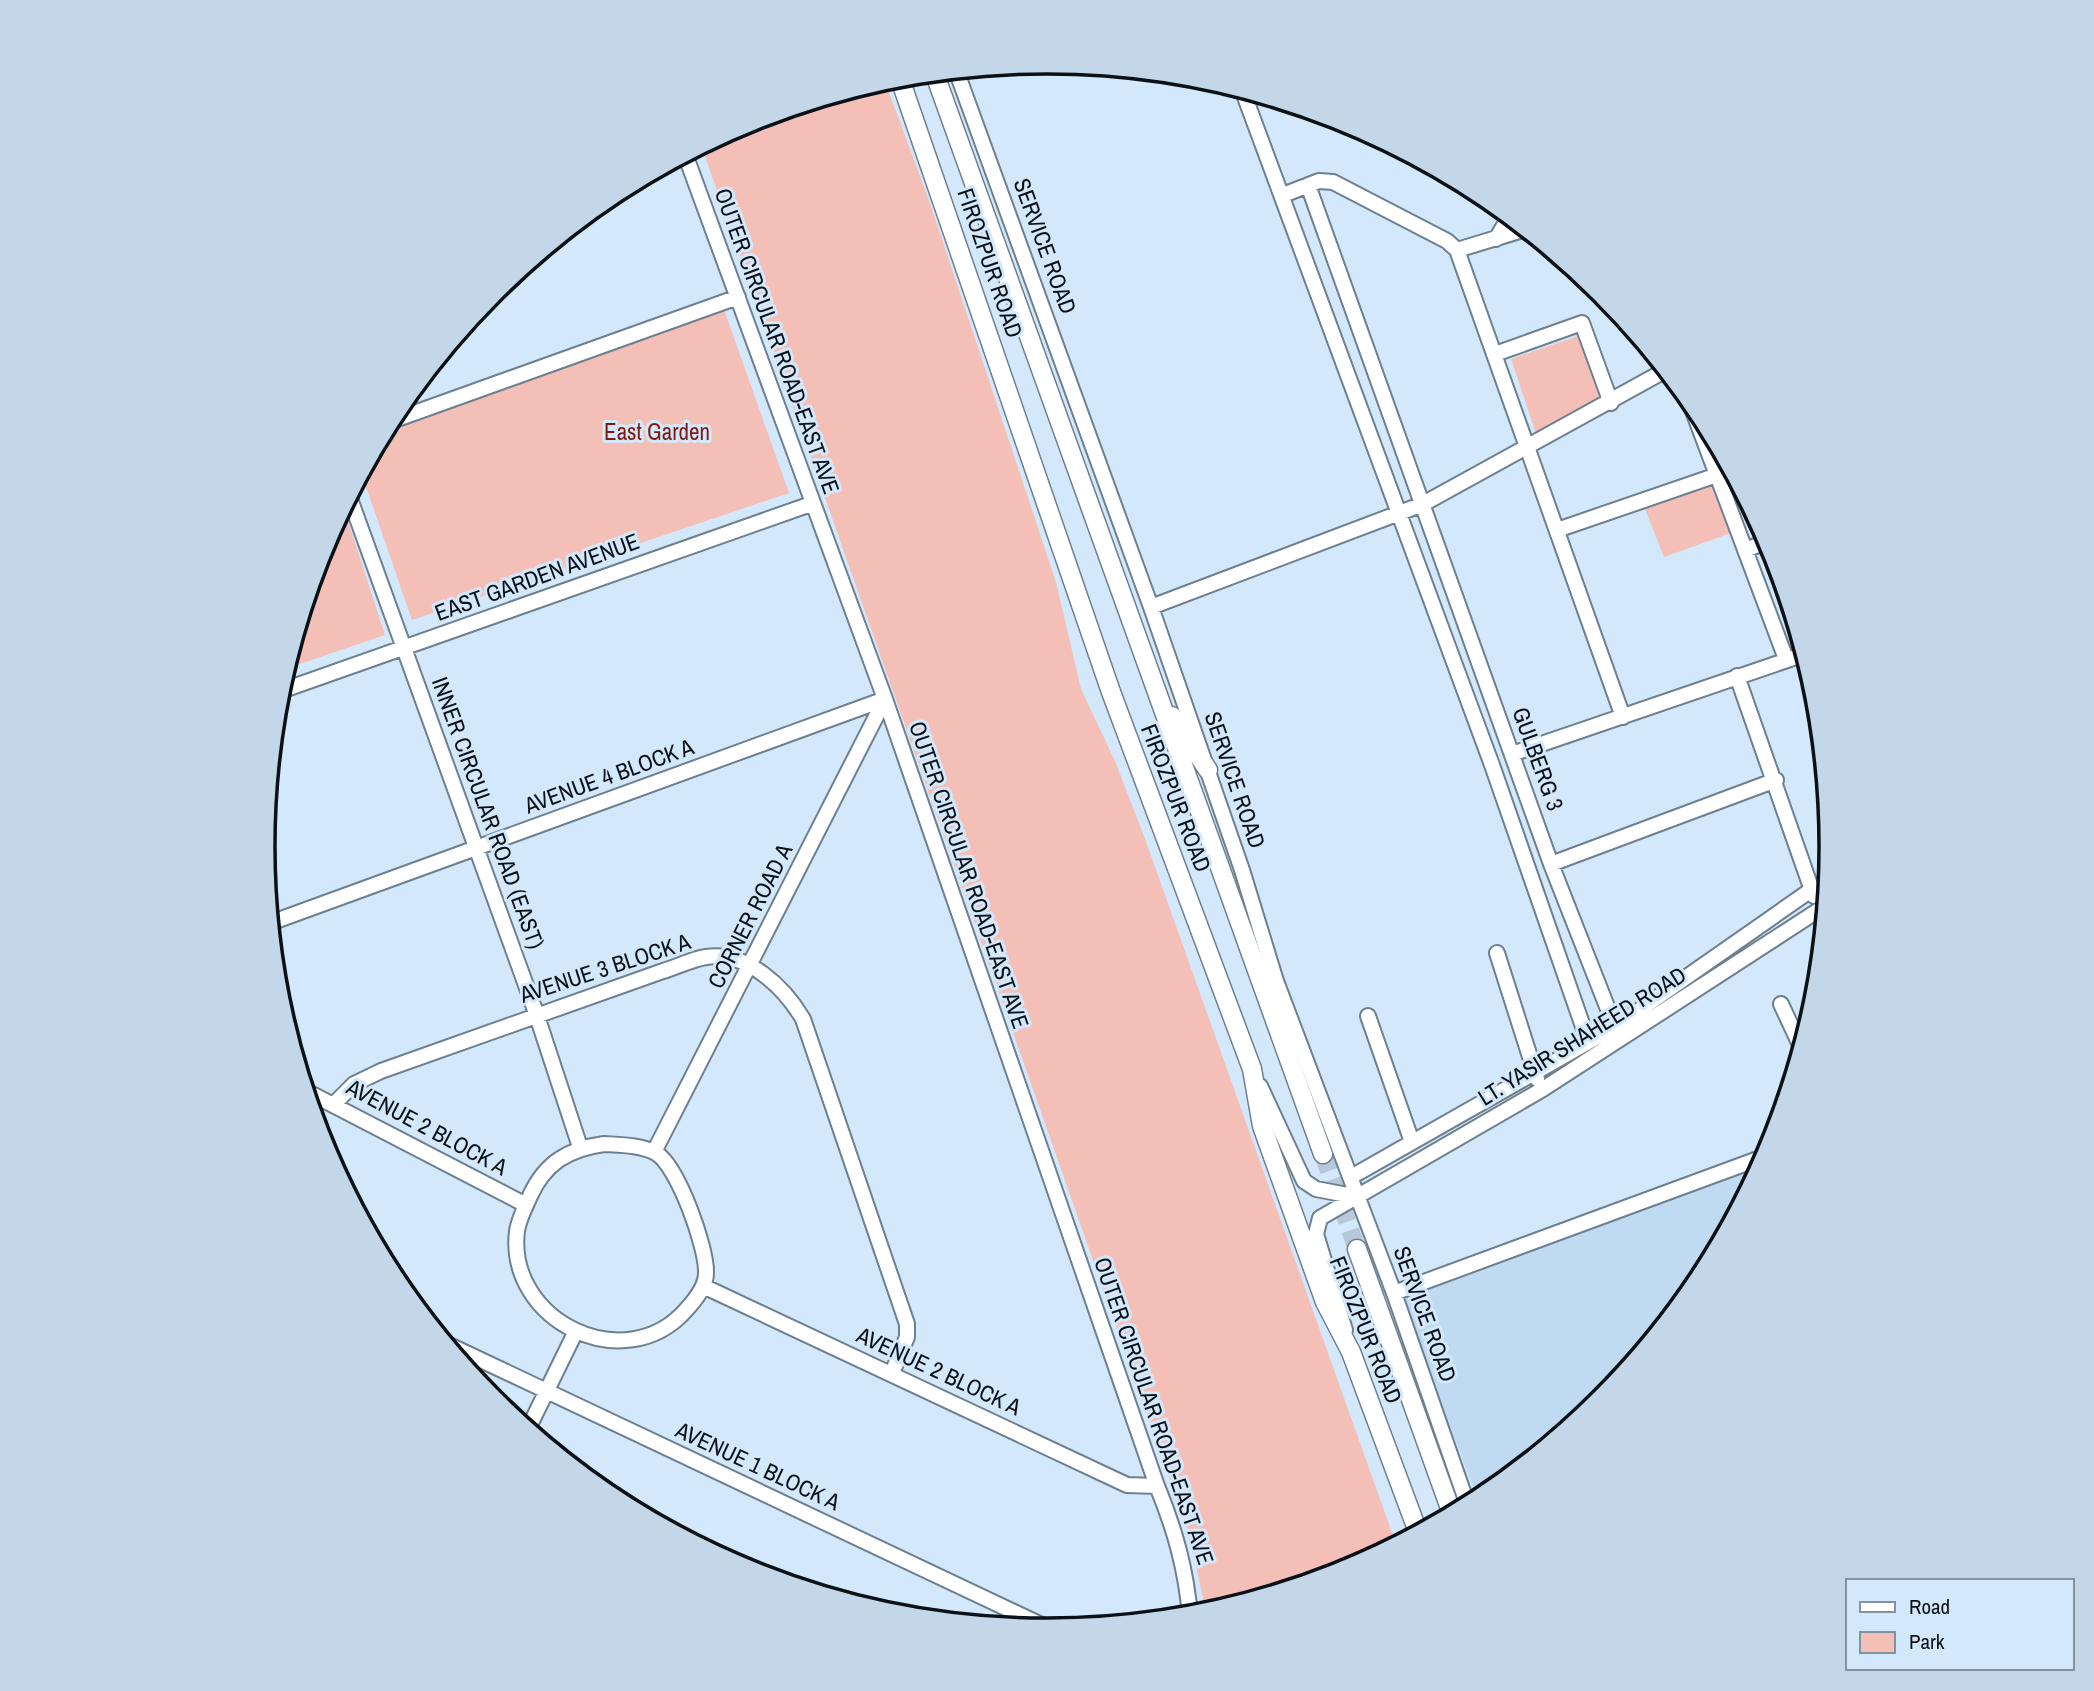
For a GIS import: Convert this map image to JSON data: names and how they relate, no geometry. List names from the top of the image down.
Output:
{
  "streets": {
    "main road": ["FIROZPUR ROAD"],
    "street": [
      "SERVICE ROAD",
      "OUTER CIRCULAR ROAD-EAST AVE",
      "EAST GARDEN AVENUE",
      "GULBERG 3",
      "AVENUE 4 BLOCK A",
      "INNER CIRCULAR ROAD (EAST)",
      "CORNER ROAD A",
      "AVENUE 3 BLOCK A",
      "LT. YASIR SHAHEED ROAD",
      "AVENUE 2 BLOCK A",
      "AVENUE 1 BLOCK A"
    ]
  },
  "crossings": [
    ["SERVICE ROAD", "LT. YASIR SHAHEED ROAD"],
    ["FIROZPUR ROAD", "LT. YASIR SHAHEED ROAD"],
    ["OUTER CIRCULAR ROAD-EAST AVE", "EAST GARDEN AVENUE"],
    ["OUTER CIRCULAR ROAD-EAST AVE", "AVENUE 4 BLOCK A"],
    ["OUTER CIRCULAR ROAD-EAST AVE", "CORNER ROAD A"],
    ["OUTER CIRCULAR ROAD-EAST AVE", "AVENUE 2 BLOCK A"],
    ["EAST GARDEN AVENUE", "INNER CIRCULAR ROAD (EAST)"],
    ["AVENUE 4 BLOCK A", "INNER CIRCULAR ROAD (EAST)"],
    ["AVENUE 4 BLOCK A", "CORNER ROAD A"],
    ["INNER CIRCULAR ROAD (EAST)", "CORNER ROAD A"],
    ["INNER CIRCULAR ROAD (EAST)", "AVENUE 3 BLOCK A"],
    ["INNER CIRCULAR ROAD (EAST)", "AVENUE 2 BLOCK A"],
    ["CORNER ROAD A", "AVENUE 3 BLOCK A"],
    ["CORNER ROAD A", "AVENUE 2 BLOCK A"],
    ["AVENUE 3 BLOCK A", "AVENUE 2 BLOCK A"]
  ],
  "parks": ["East Garden"],
  "legend": ["Road", "Park"]
}
